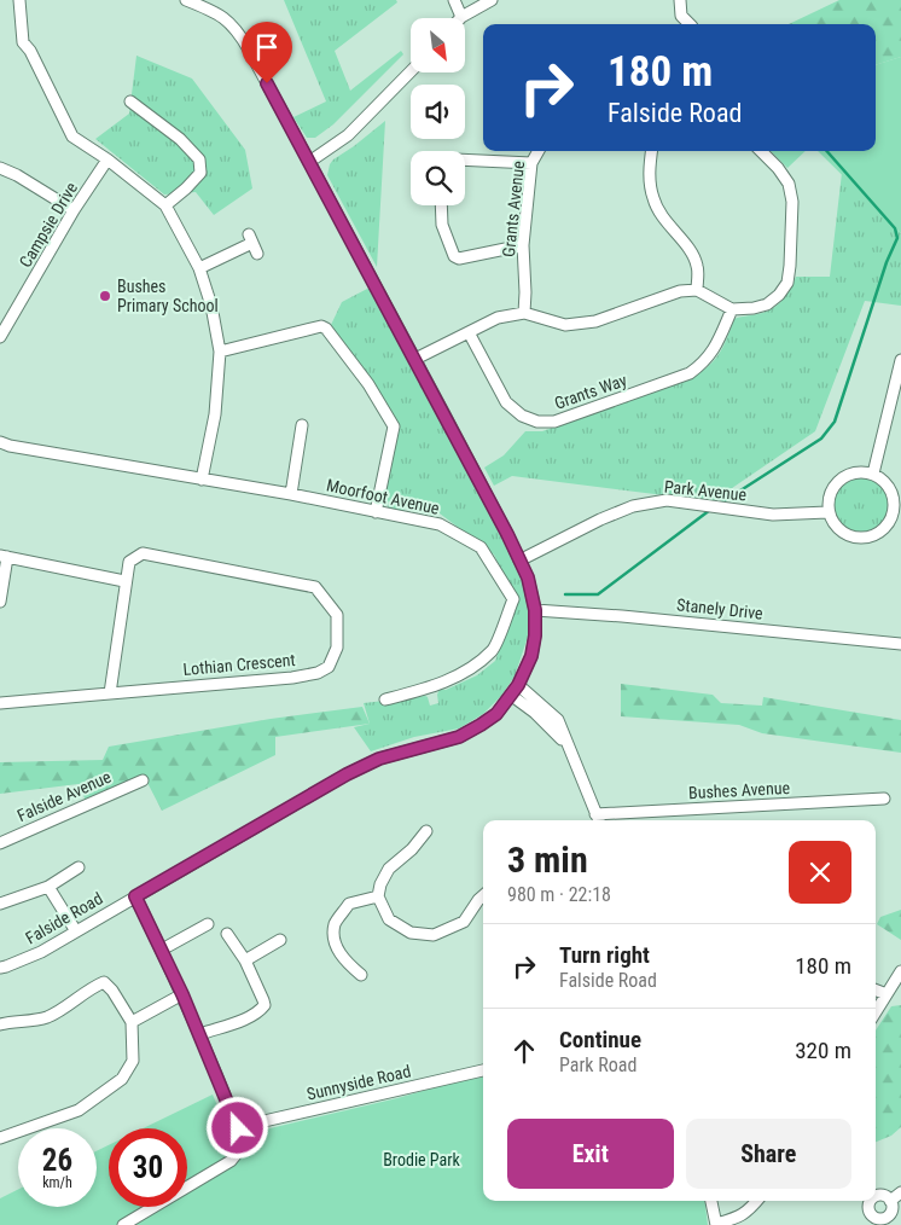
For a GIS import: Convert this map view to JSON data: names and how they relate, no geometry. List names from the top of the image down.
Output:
{
  "streets": {
    "street": [
      "Grants Avenue",
      "Campsie Drive",
      "Grants Way",
      "Park Avenue",
      "Moorfoot Avenue",
      "Stanely Drive",
      "Lothian Crescent",
      "Bushes Avenue",
      "Falside Avenue",
      "Falside Road",
      "Sunnyside Road"
    ]
  },
  "crossings": [
    ["Park Avenue", "Falside Road"],
    ["Stanely Drive", "Falside Road"]
  ],
  "parks": ["Brodie Park"],
  "places": ["Bushes Primary School"],
  "north": "bottom right",
  "page": {
    "turn": ["180 m", "Falside Road"],
    "heading": ["3 min", "980 m · 22:18"],
    "list": [
      {
        "name": "Turn right",
        "note": "Falside Road",
        "value": "180 m"
      },
      {
        "name": "Continue",
        "note": "Park Road",
        "value": "320 m"
      }
    ],
    "buttons": ["Exit", "Share"],
    "speed": "26 km/h",
    "limit": "30"
  }
}
